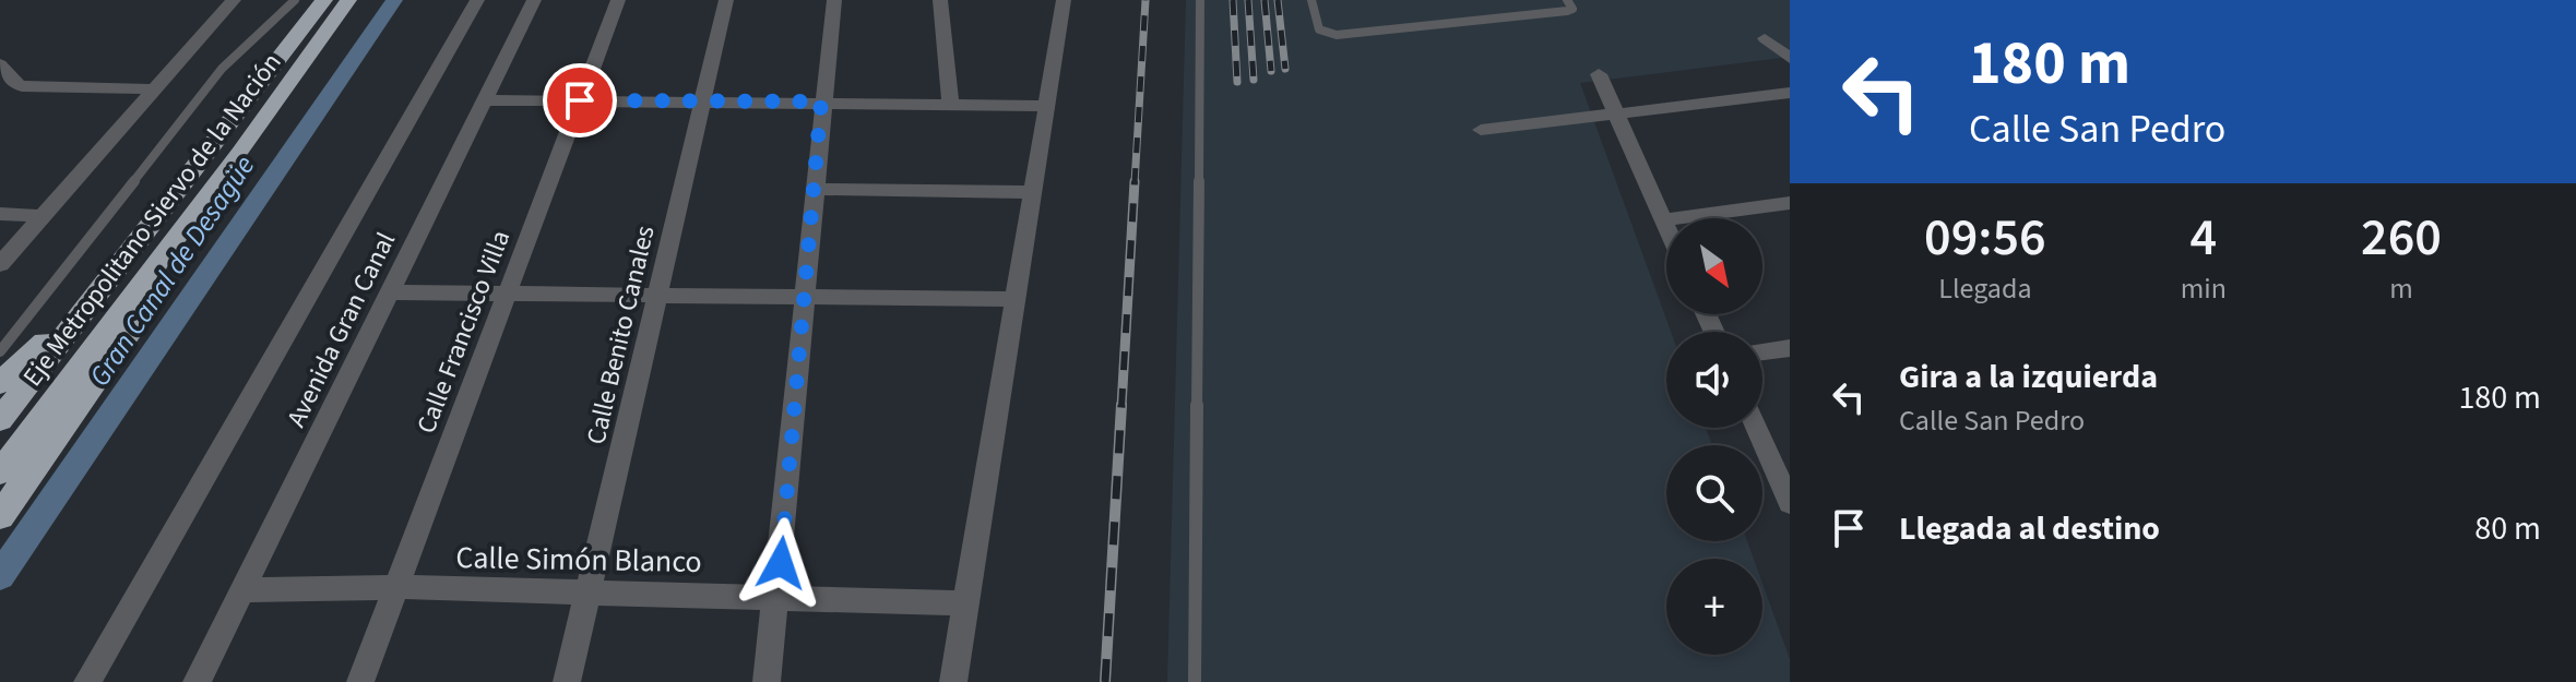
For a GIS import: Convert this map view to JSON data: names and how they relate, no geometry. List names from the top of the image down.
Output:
{
  "streets": {
    "highway": ["Eje Metropolitano Siervo de la Nación"],
    "street": [
      "Avenida Gran Canal",
      "Calle Francisco Villa",
      "Calle Benito Canales",
      "Calle Simón Blanco"
    ]
  },
  "crossings": [
    ["Avenida Gran Canal", "Calle Simón Blanco"],
    ["Calle Francisco Villa", "Calle Simón Blanco"],
    ["Calle Benito Canales", "Calle Simón Blanco"]
  ],
  "water": ["Gran Canal de Desagüe"],
  "north": "bottom right",
  "page": {
    "turn": ["180 m", "Calle San Pedro"],
    "eta": [
      "09:56",
      "Llegada",
      "4",
      "min",
      "260",
      "m"
    ],
    "map_buttons": "+",
    "list": [
      {
        "name": "Gira a la izquierda",
        "note": "Calle San Pedro",
        "value": "180 m"
      },
      {
        "name": "Llegada al destino",
        "value": "80 m"
      }
    ]
  }
}
